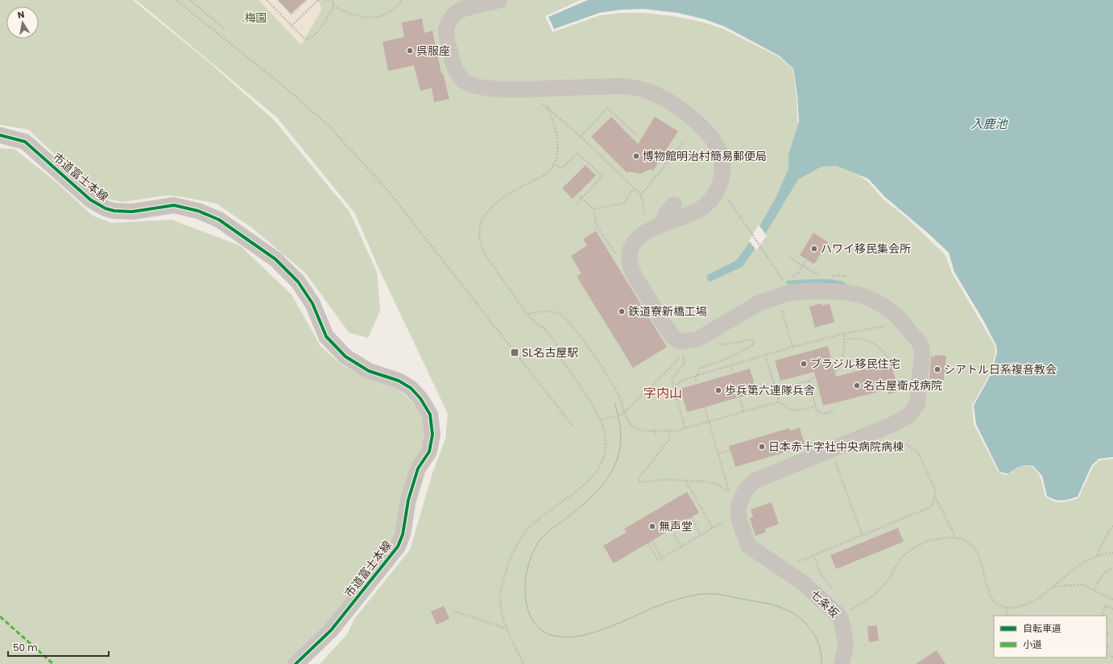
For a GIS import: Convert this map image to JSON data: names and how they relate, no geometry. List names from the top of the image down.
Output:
{
  "streets": {
    "street": ["市道富士本線", "七条坂"]
  },
  "districts": ["字内山"],
  "water": ["入鹿池"],
  "parks": [".梅園"],
  "places": {
    "other": [
      "呉服座",
      "博物館明治村簡易郵便局",
      "ハワイ移民集会所",
      "鉄道寮新橋工場",
      "ブラジル移民住宅",
      "シアトル日系複音教会",
      "名古屋衛戍病院",
      "歩兵第六連隊兵舎",
      "日本赤十字社中央病院病棟",
      "無声堂"
    ],
    "transit": ["SL名古屋駅"]
  },
  "legend": ["自転車道", "小道"],
  "scale_bar": "50 m",
  "north": "top"
}
